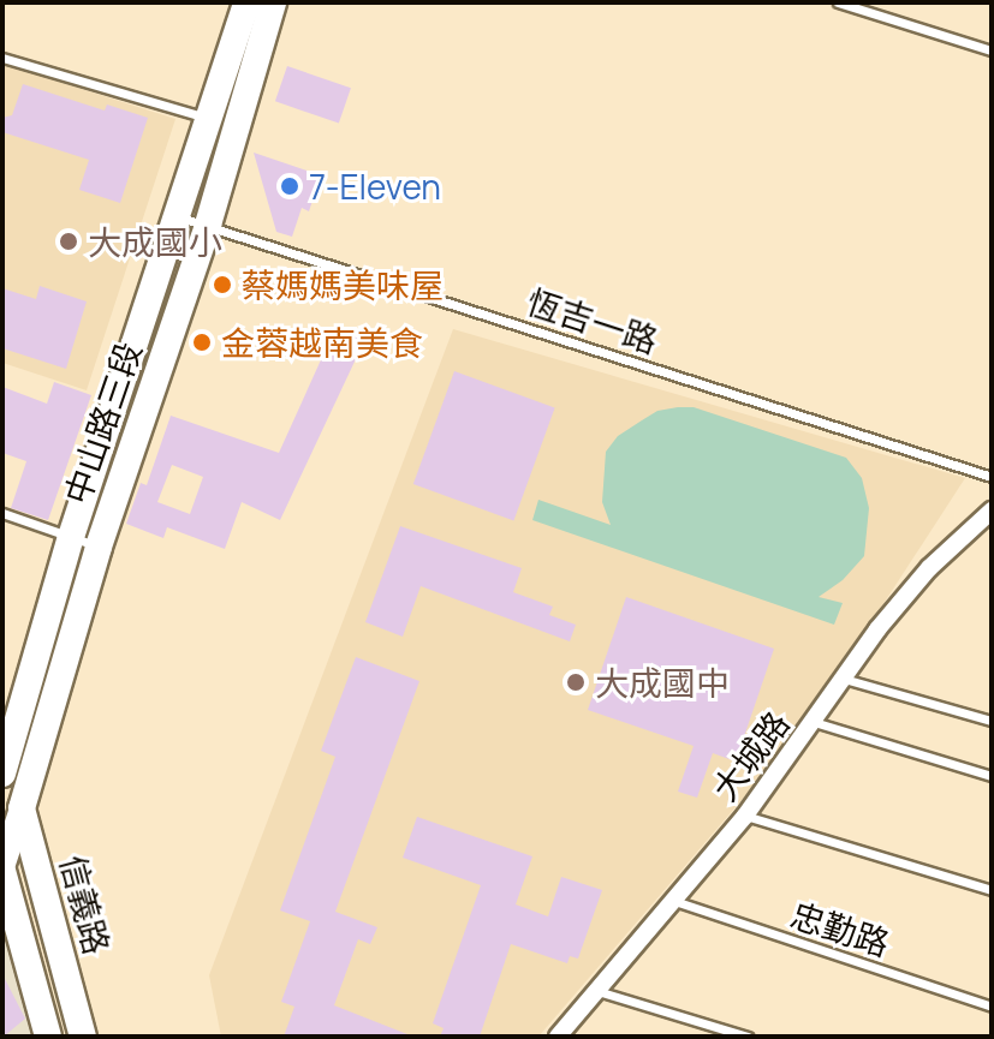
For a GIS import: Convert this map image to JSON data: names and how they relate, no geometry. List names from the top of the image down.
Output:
{
  "streets": {
    "main road": ["中山路三段", "信義路"],
    "street": ["大城路"],
    "lane": ["恆吉一路", "忠勤路"]
  },
  "crossings": [
    ["恆吉一路", "中山路三段"],
    ["中山路三段", "信義路"],
    ["大城路", "忠勤路"]
  ],
  "places": [
    "7-Eleven",
    "大成國小",
    "蔡媽媽美味屋",
    "金蓉越南美食",
    "大成國中"
  ]
}
